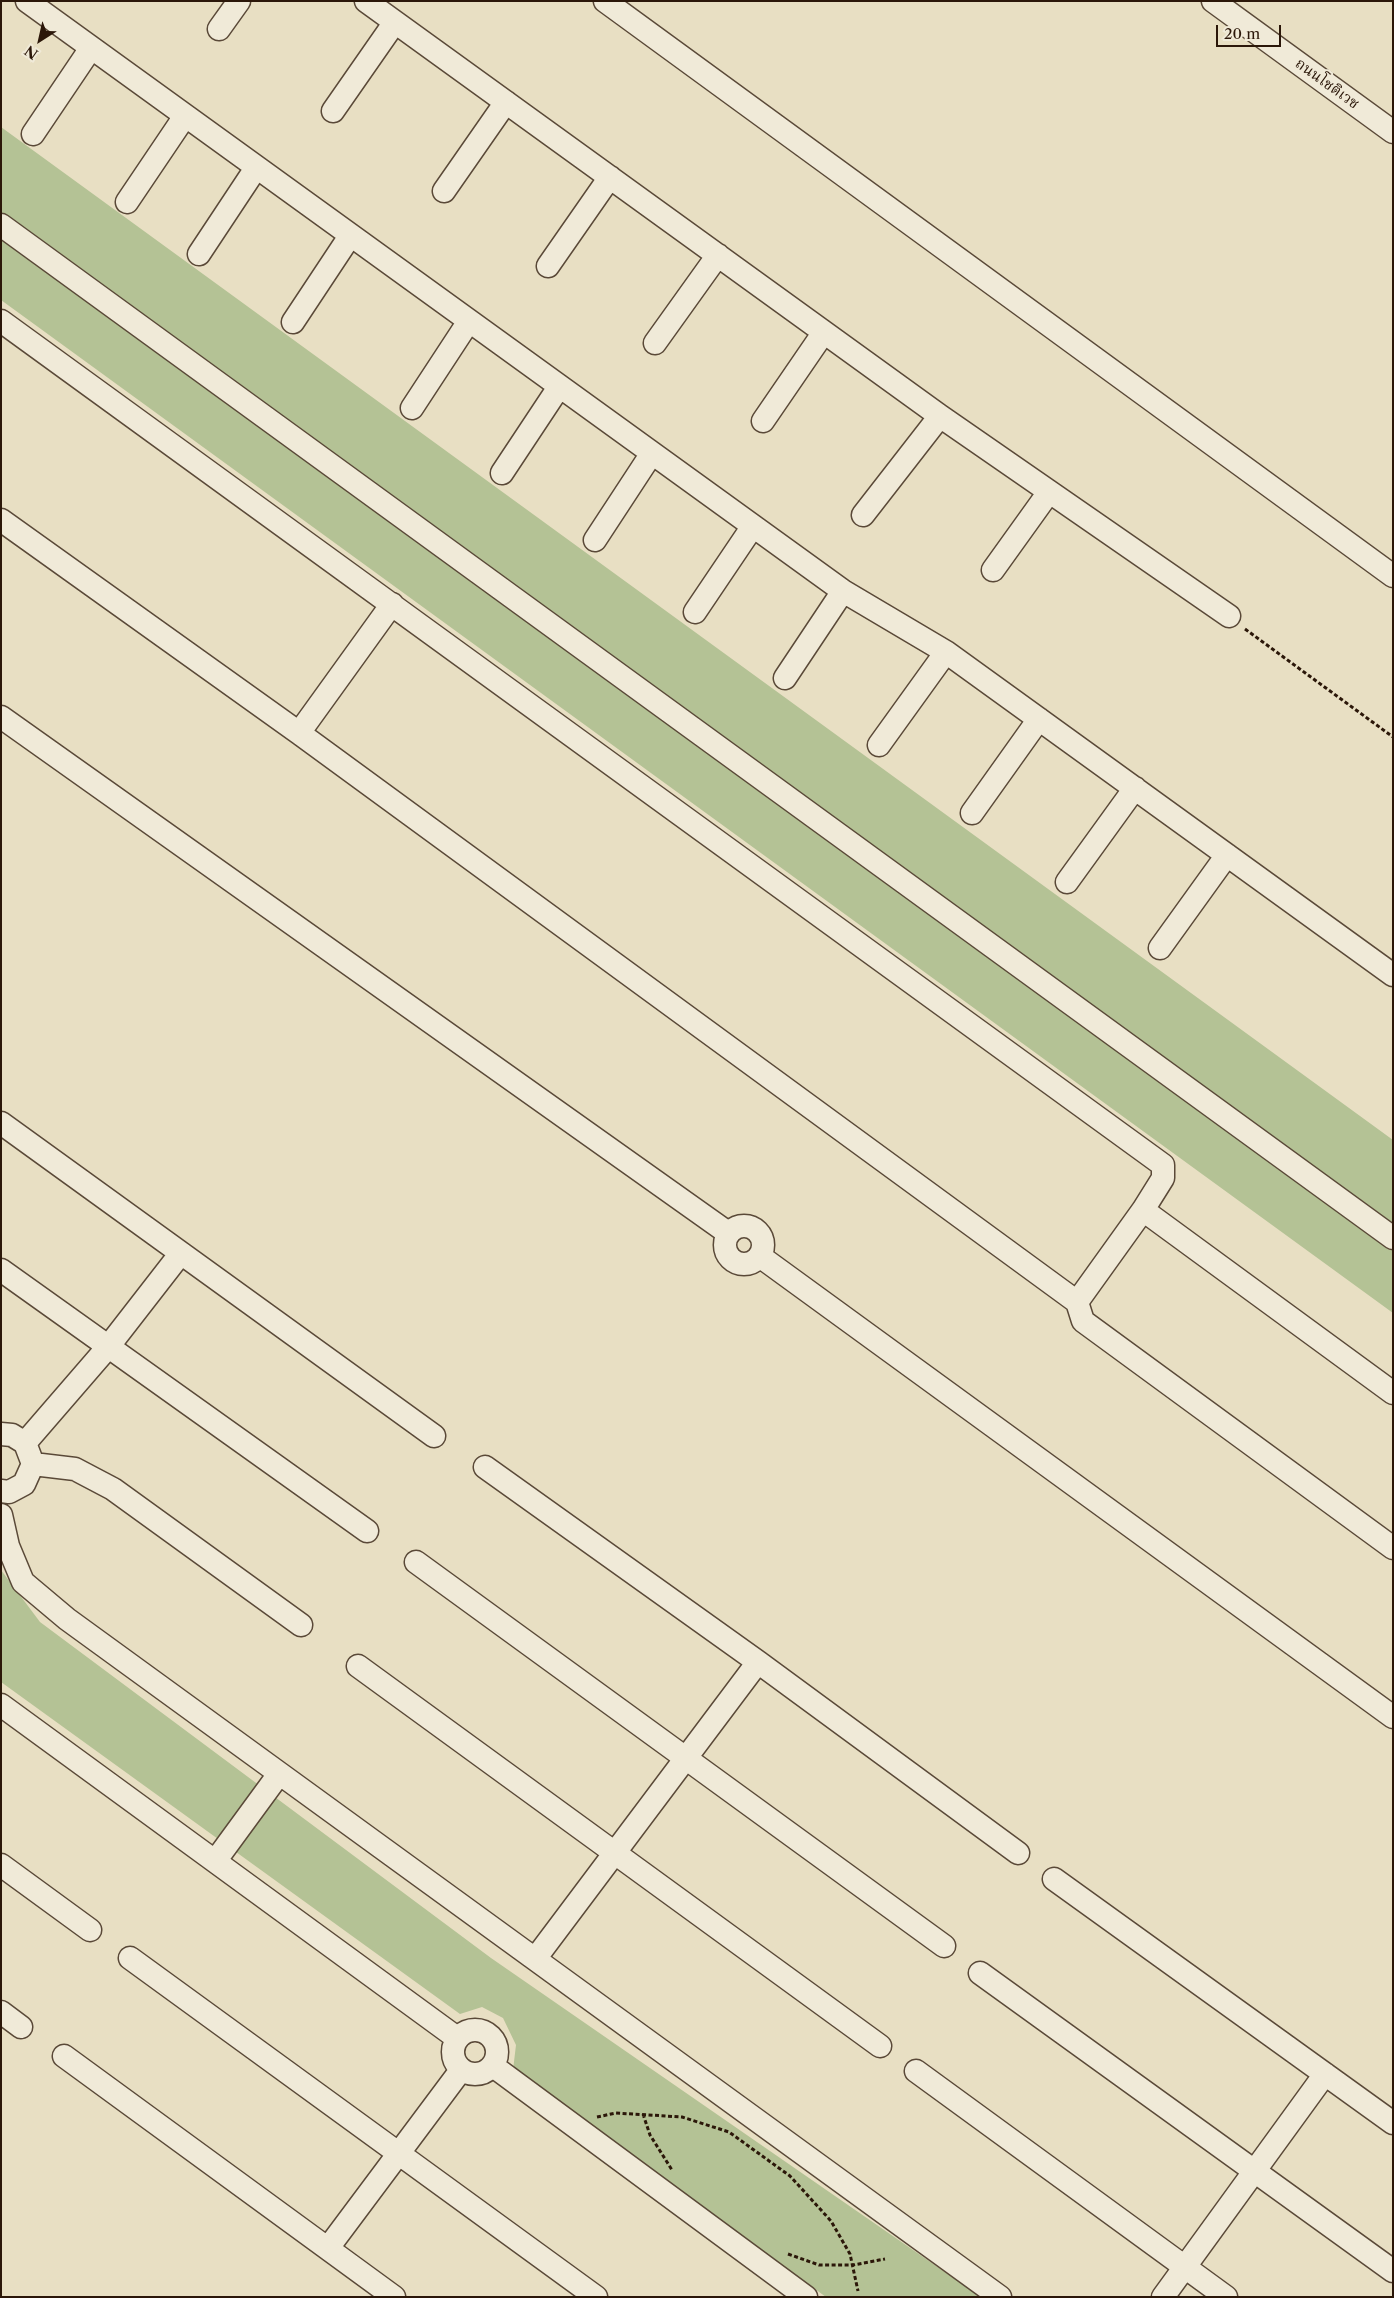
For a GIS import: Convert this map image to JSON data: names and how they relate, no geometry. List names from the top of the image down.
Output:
{
  "streets": {
    "street": ["ถนนโชติเวช"]
  },
  "scale_bar": "20 m",
  "north": "bottom left"
}
